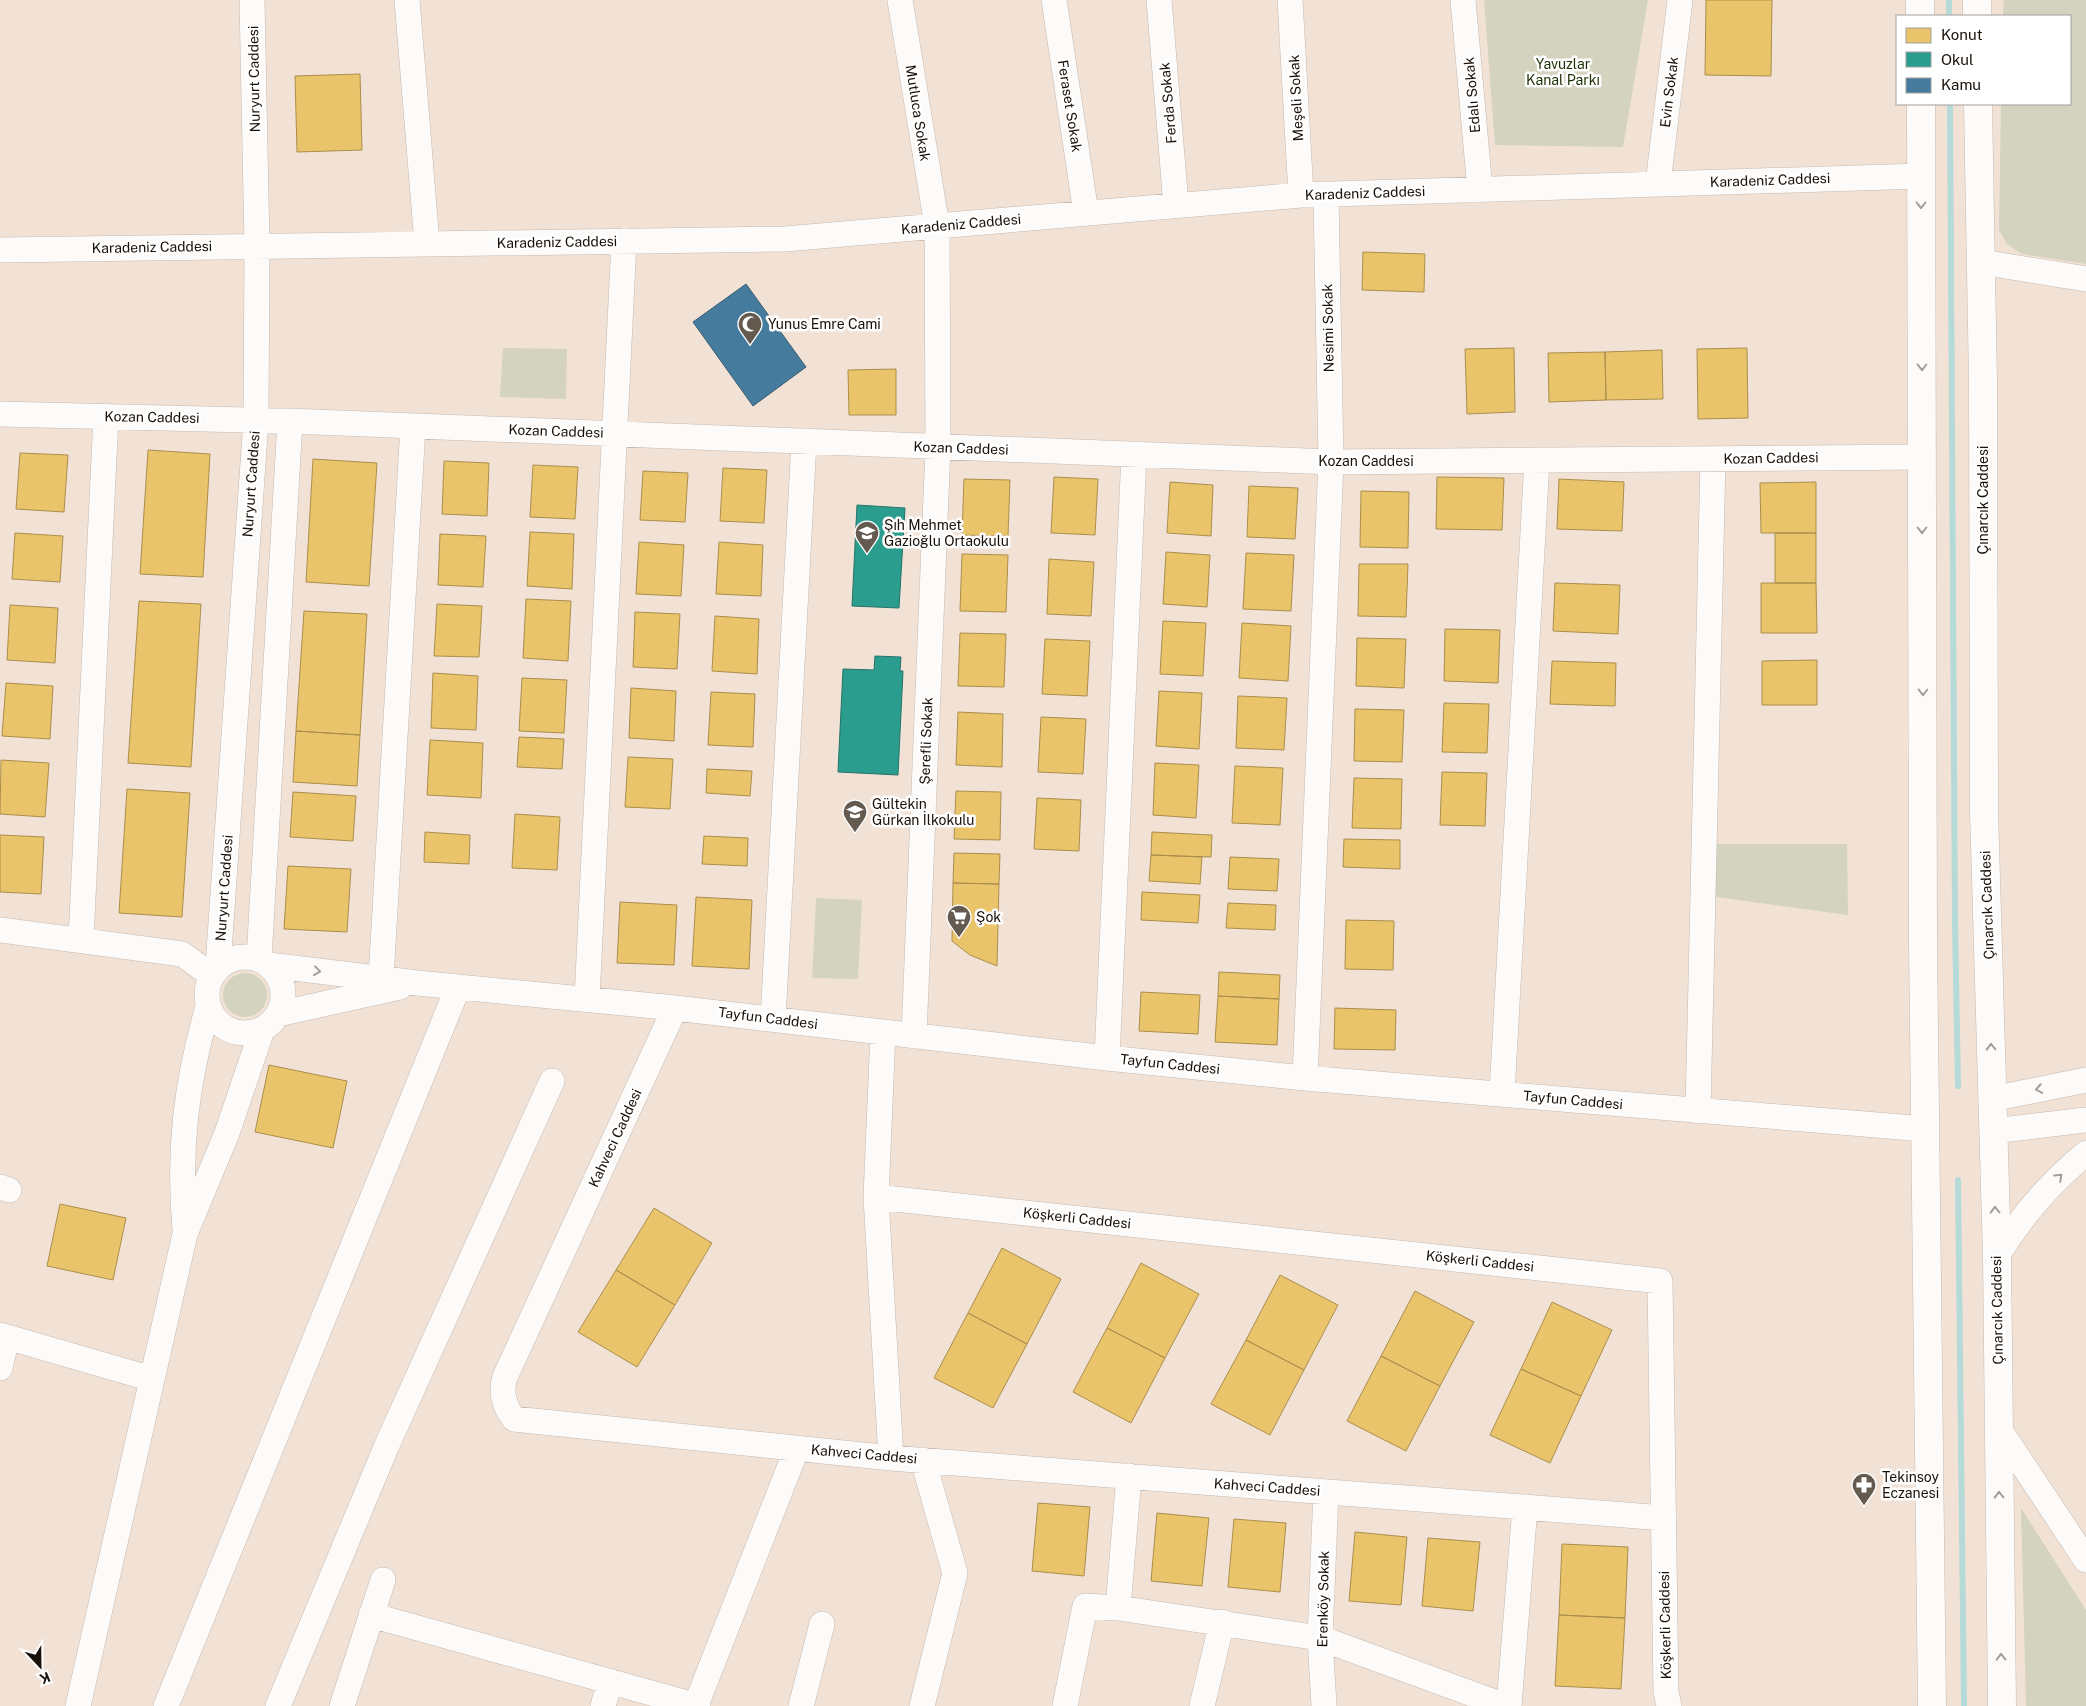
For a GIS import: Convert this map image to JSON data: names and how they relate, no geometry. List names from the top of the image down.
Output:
{
  "streets": {
    "main road": ["Çınarcık Caddesi"],
    "street": [
      "Nuryurt Caddesi",
      "Evin Sokak",
      "Edalı Sokak",
      "Meşeli Sokak",
      "Ferda Sokak",
      "Feraset Sokak",
      "Mutluca Sokak",
      "Karadeniz Caddesi",
      "Nesimi Sokak",
      "Kozan Caddesi",
      "Şerefli Sokak",
      "Tayfun Caddesi",
      "Kahveci Caddesi",
      "Köşkerli Caddesi",
      "Erenköy Sokak"
    ]
  },
  "crossings": [
    ["Nuryurt Caddesi", "Karadeniz Caddesi"],
    ["Nuryurt Caddesi", "Kozan Caddesi"],
    ["Nuryurt Caddesi", "Tayfun Caddesi"],
    ["Evin Sokak", "Karadeniz Caddesi"],
    ["Edalı Sokak", "Karadeniz Caddesi"],
    ["Meşeli Sokak", "Karadeniz Caddesi"],
    ["Ferda Sokak", "Karadeniz Caddesi"],
    ["Feraset Sokak", "Karadeniz Caddesi"],
    ["Mutluca Sokak", "Karadeniz Caddesi"],
    ["Mutluca Sokak", "Kozan Caddesi"],
    ["Mutluca Sokak", "Şerefli Sokak"],
    ["Karadeniz Caddesi", "Nesimi Sokak"],
    ["Nesimi Sokak", "Kozan Caddesi"],
    ["Nesimi Sokak", "Tayfun Caddesi"],
    ["Kozan Caddesi", "Şerefli Sokak"],
    ["Şerefli Sokak", "Tayfun Caddesi"],
    ["Tayfun Caddesi", "Kahveci Caddesi"],
    ["Kahveci Caddesi", "Köşkerli Caddesi"],
    ["Kahveci Caddesi", "Erenköy Sokak"]
  ],
  "parks": ["Yavuzlar Kanal Parkı"],
  "places": {
    "mosque": ["Yunus Emre Cami"],
    "school or university": ["Şıh Mehmet Gazioğlu Ortaokulu", "Gültekin Gürkan İlkokulu"],
    "supermarket": ["Şok"],
    "pharmacy": ["Tekinsoy Eczanesi"]
  },
  "legend": ["Konut", "Okul", "Kamu"],
  "north": "bottom"
}
